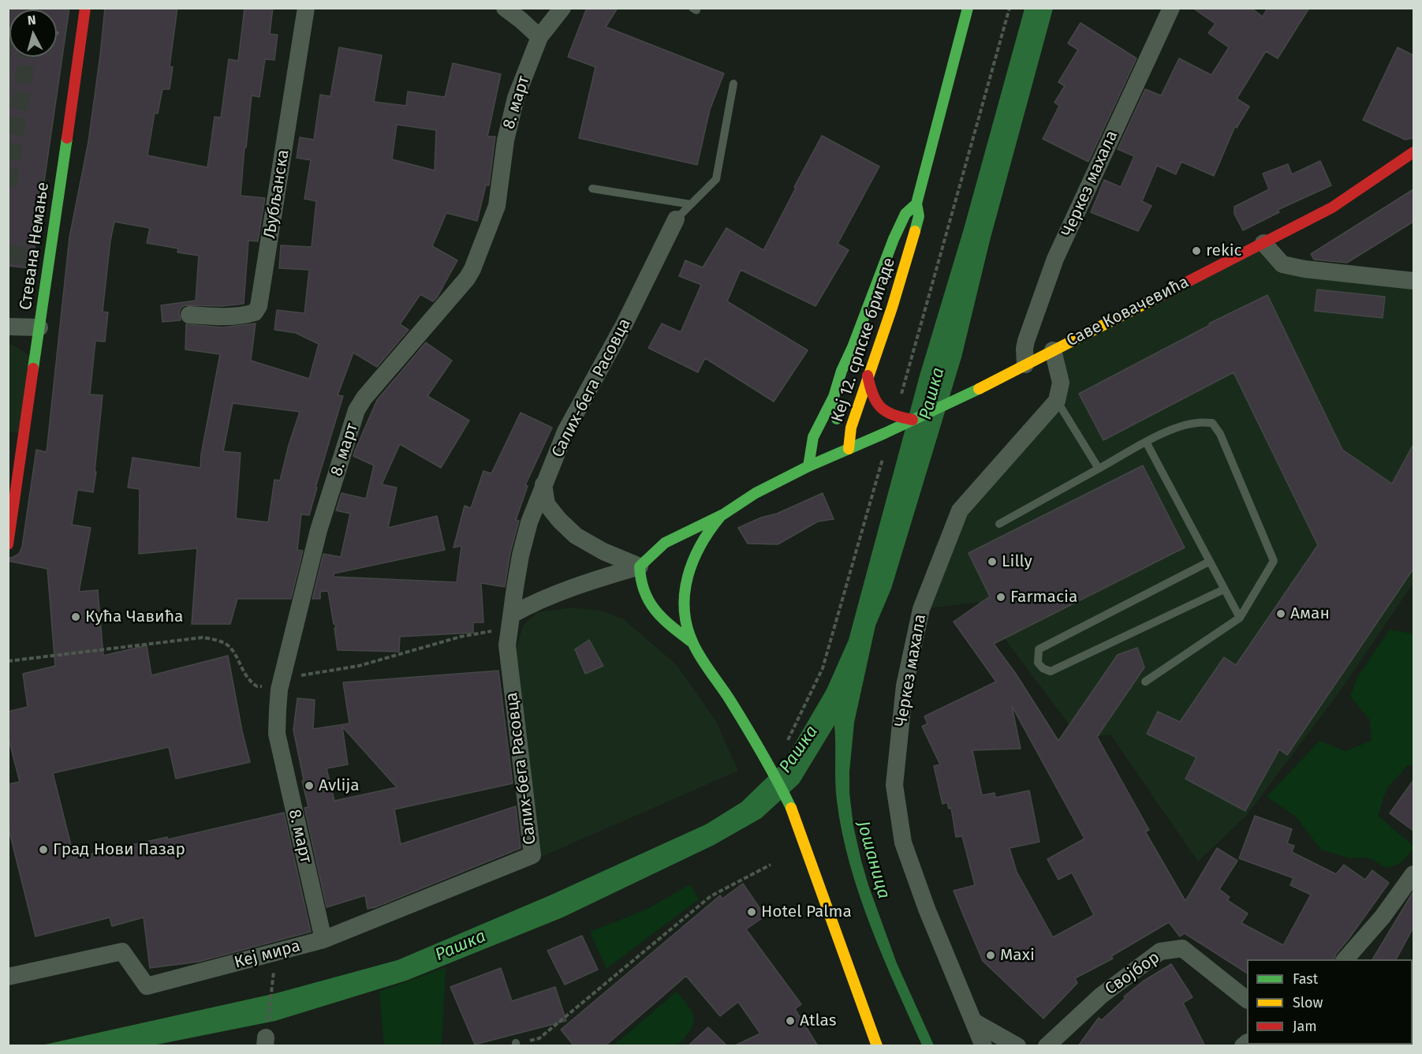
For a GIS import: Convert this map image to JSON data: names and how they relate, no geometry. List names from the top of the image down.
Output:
{
  "streets": {
    "main road": ["Стевана Немање", "Саве Ковачевића", "Кеј 12. српске бригаде"],
    "street": [
      "8. март",
      "Черкез махала",
      "Љубљанска",
      "Салих-бега Расовца",
      "Кеј мира",
      "Својбор"
    ]
  },
  "crossings": [
    ["8. март", "Кеј мира"],
    ["Черкез махала", "Саве Ковачевића"],
    ["Саве Ковачевића", "Кеј 12. српске бригаде"],
    ["Салих-бега Расовца", "Кеј мира"]
  ],
  "water": ["Рашка", "Јошаница"],
  "places": [
    "rekic",
    "Lilly",
    "Farmacia",
    "Аман",
    "Кућа Чавића",
    "Avlija",
    "Град Нови Пазар",
    "Hotel Palma",
    "Maxi",
    "Atlas"
  ],
  "legend": ["Fast", "Slow", "Jam"],
  "north": "top"
}
